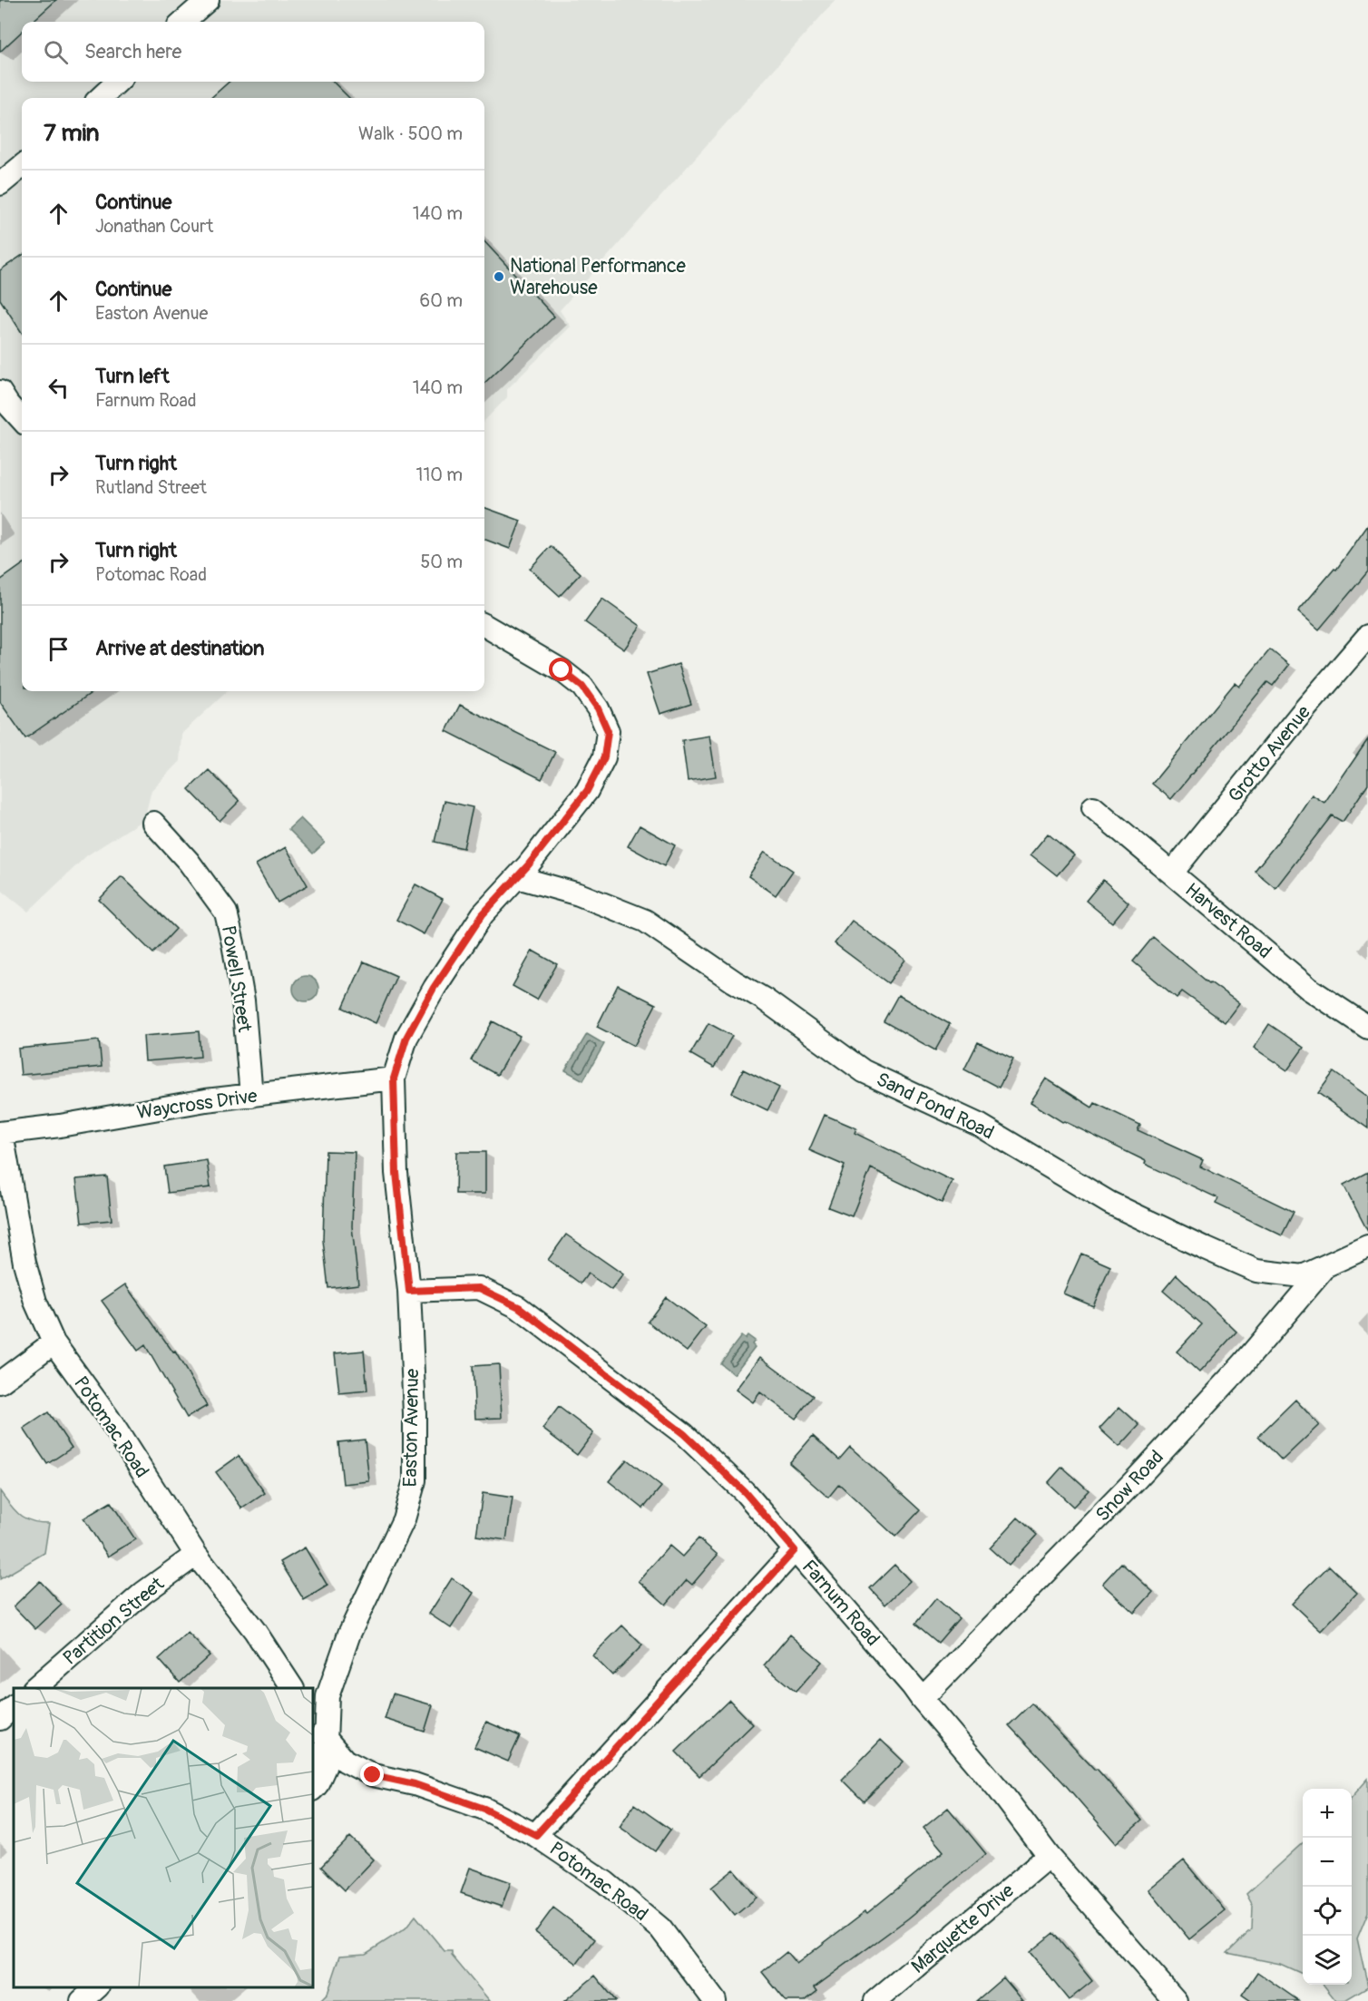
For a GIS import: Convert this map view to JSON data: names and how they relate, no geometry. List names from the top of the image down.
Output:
{
  "streets": {
    "street": [
      "Grotto Avenue",
      "Harvest Road",
      "Powell Street",
      "Waycross Drive",
      "Sand Pond Road",
      "Potomac Road",
      "Easton Avenue",
      "Snow Road",
      "Farnum Road",
      "Partition Street",
      "Marquette Drive"
    ]
  },
  "crossings": [
    ["Grotto Avenue", "Harvest Road"],
    ["Powell Street", "Waycross Drive"],
    ["Waycross Drive", "Potomac Road"],
    ["Waycross Drive", "Easton Avenue"],
    ["Sand Pond Road", "Easton Avenue"],
    ["Sand Pond Road", "Snow Road"],
    ["Potomac Road", "Easton Avenue"],
    ["Potomac Road", "Partition Street"],
    ["Easton Avenue", "Farnum Road"],
    ["Snow Road", "Farnum Road"],
    ["Farnum Road", "Marquette Drive"]
  ],
  "places": ["National Performance Warehouse"],
  "page": {
    "search": "Search here",
    "heading": ["7 min", "Walk · 500 m"],
    "list": [
      ["Continue", "Jonathan Court", "140 m"],
      ["Continue", "Easton Avenue", "60 m"],
      ["Turn left", "Farnum Road", "140 m"],
      ["Turn right", "Rutland Street", "110 m"],
      ["Turn right", "Potomac Road", "50 m"],
      "Arrive at destination"
    ],
    "map_buttons": ["+", "−"]
  }
}
